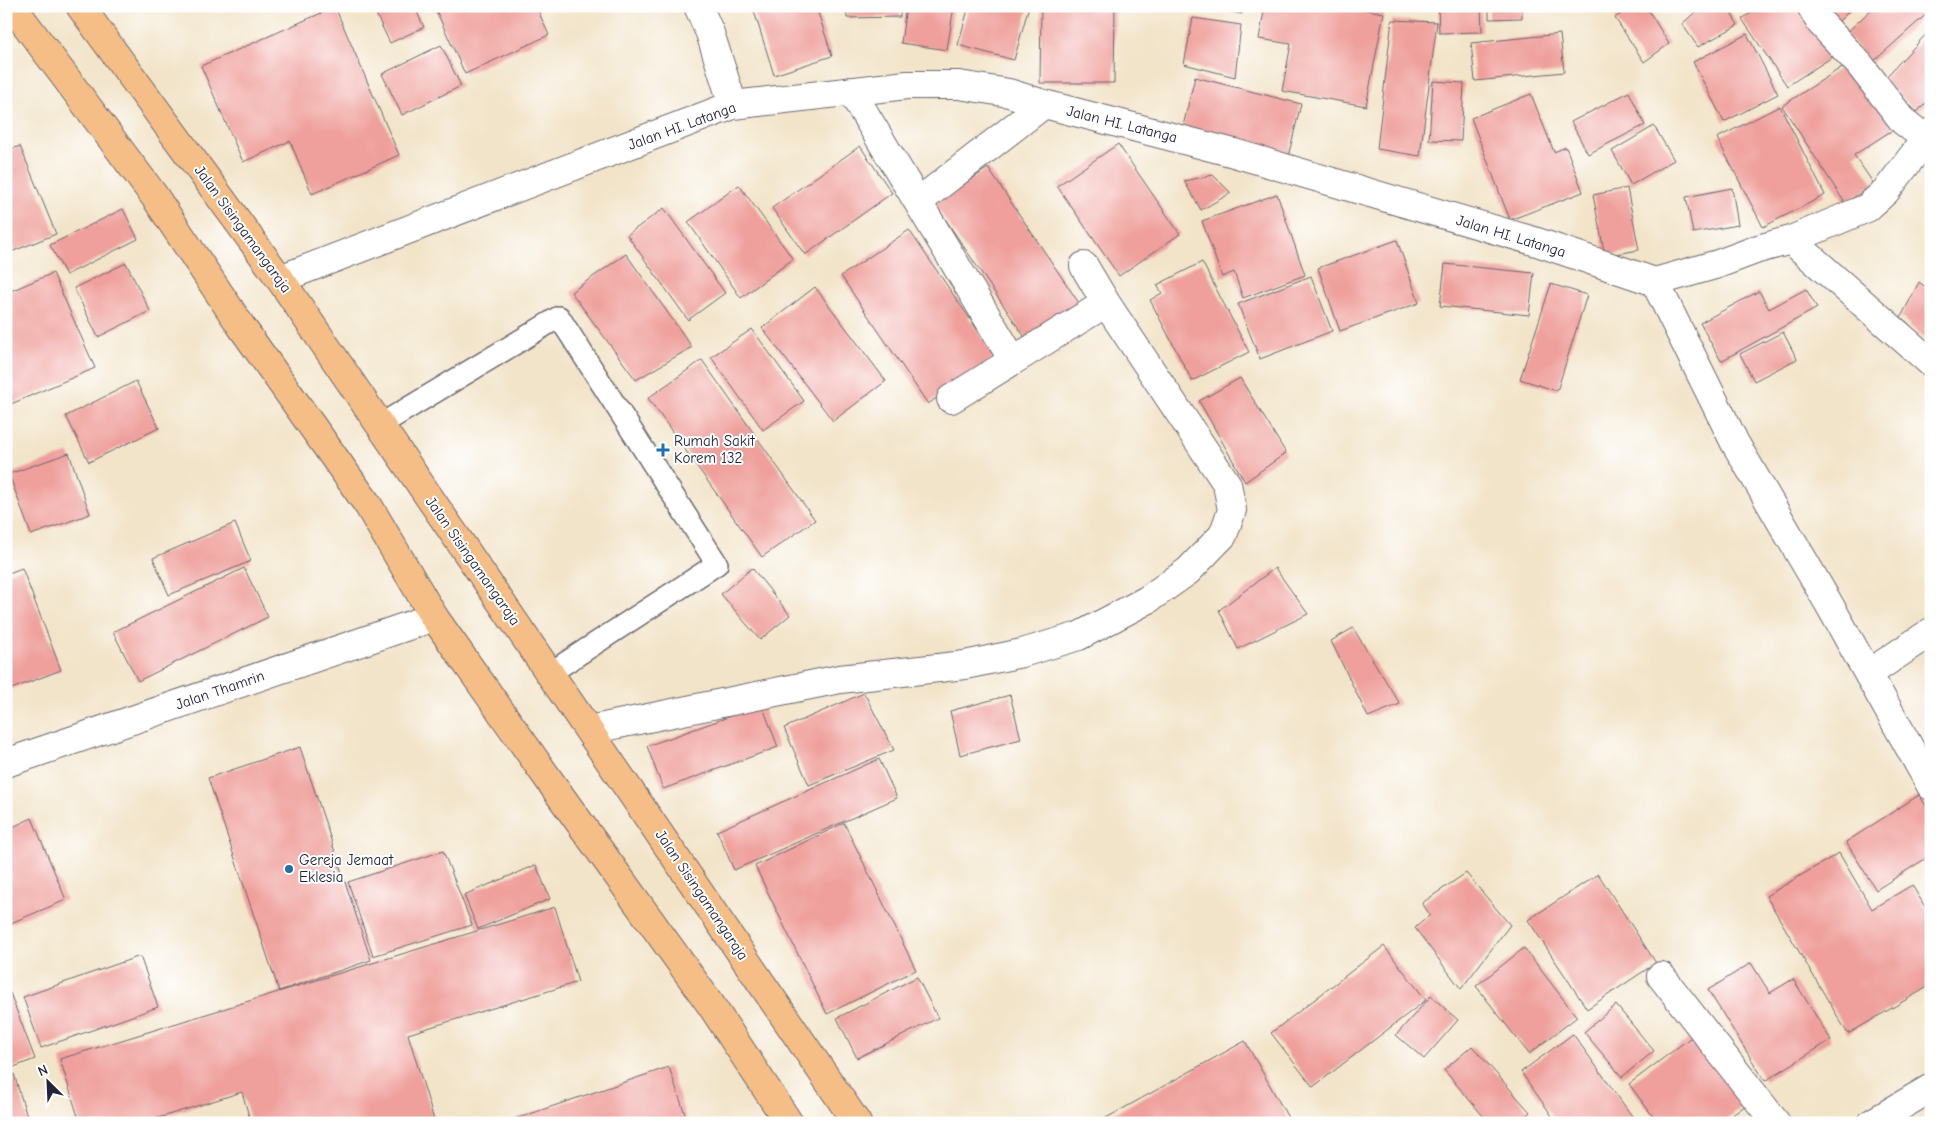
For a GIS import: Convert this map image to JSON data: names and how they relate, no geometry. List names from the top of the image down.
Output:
{
  "streets": {
    "main road": ["Jalan Sisingamangaraja"],
    "street": ["Jalan HI. Latanga", "Jalan Thamrin"]
  },
  "crossings": [
    ["Jalan HI. Latanga", "Jalan Sisingamangaraja"]
  ],
  "places": {
    "health": ["Rumah Sakit Korem 132"],
    "other": ["Gereja Jemaat Eklesia"]
  },
  "north": "top left"
}
